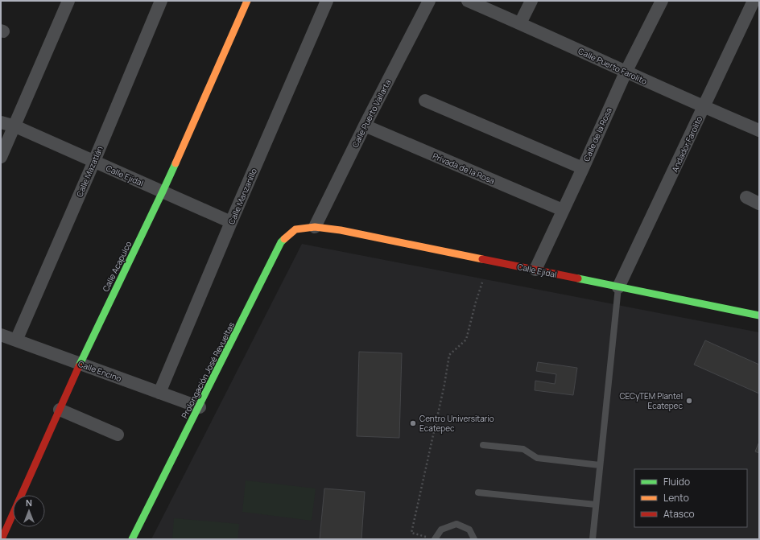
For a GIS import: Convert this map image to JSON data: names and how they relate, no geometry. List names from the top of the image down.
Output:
{
  "streets": {
    "street": [
      "Calle Puerto Farolito",
      "Calle Puerto Vallarta",
      "Calle de la Rosa",
      "Andador Farolito",
      "Privada de la Rosa",
      "Calle Mazatlán",
      "Calle Ejidal",
      "Calle Manzanillo",
      "Calle Acapulco",
      "Prolongación José Revueltas",
      "Calle Encino"
    ]
  },
  "crossings": [
    ["Calle Puerto Farolito", "Calle de la Rosa"],
    ["Calle Puerto Farolito", "Andador Farolito"],
    ["Calle Puerto Vallarta", "Privada de la Rosa"],
    ["Calle Puerto Vallarta", "Calle Ejidal"],
    ["Calle Puerto Vallarta", "Prolongación José Revueltas"],
    ["Calle de la Rosa", "Privada de la Rosa"],
    ["Calle de la Rosa", "Calle Ejidal"],
    ["Andador Farolito", "Calle Ejidal"],
    ["Calle Mazatlán", "Calle Ejidal"],
    ["Calle Mazatlán", "Calle Encino"],
    ["Calle Ejidal", "Calle Manzanillo"],
    ["Calle Ejidal", "Calle Acapulco"],
    ["Calle Ejidal", "Prolongación José Revueltas"],
    ["Calle Manzanillo", "Calle Encino"],
    ["Calle Acapulco", "Calle Encino"],
    ["Prolongación José Revueltas", "Calle Encino"]
  ],
  "places": ["CECyTEM Plantel Ecatepec", "Centro Universitario Ecatepec"],
  "legend": ["Fluido", "Lento", "Atasco"],
  "north": "top"
}
